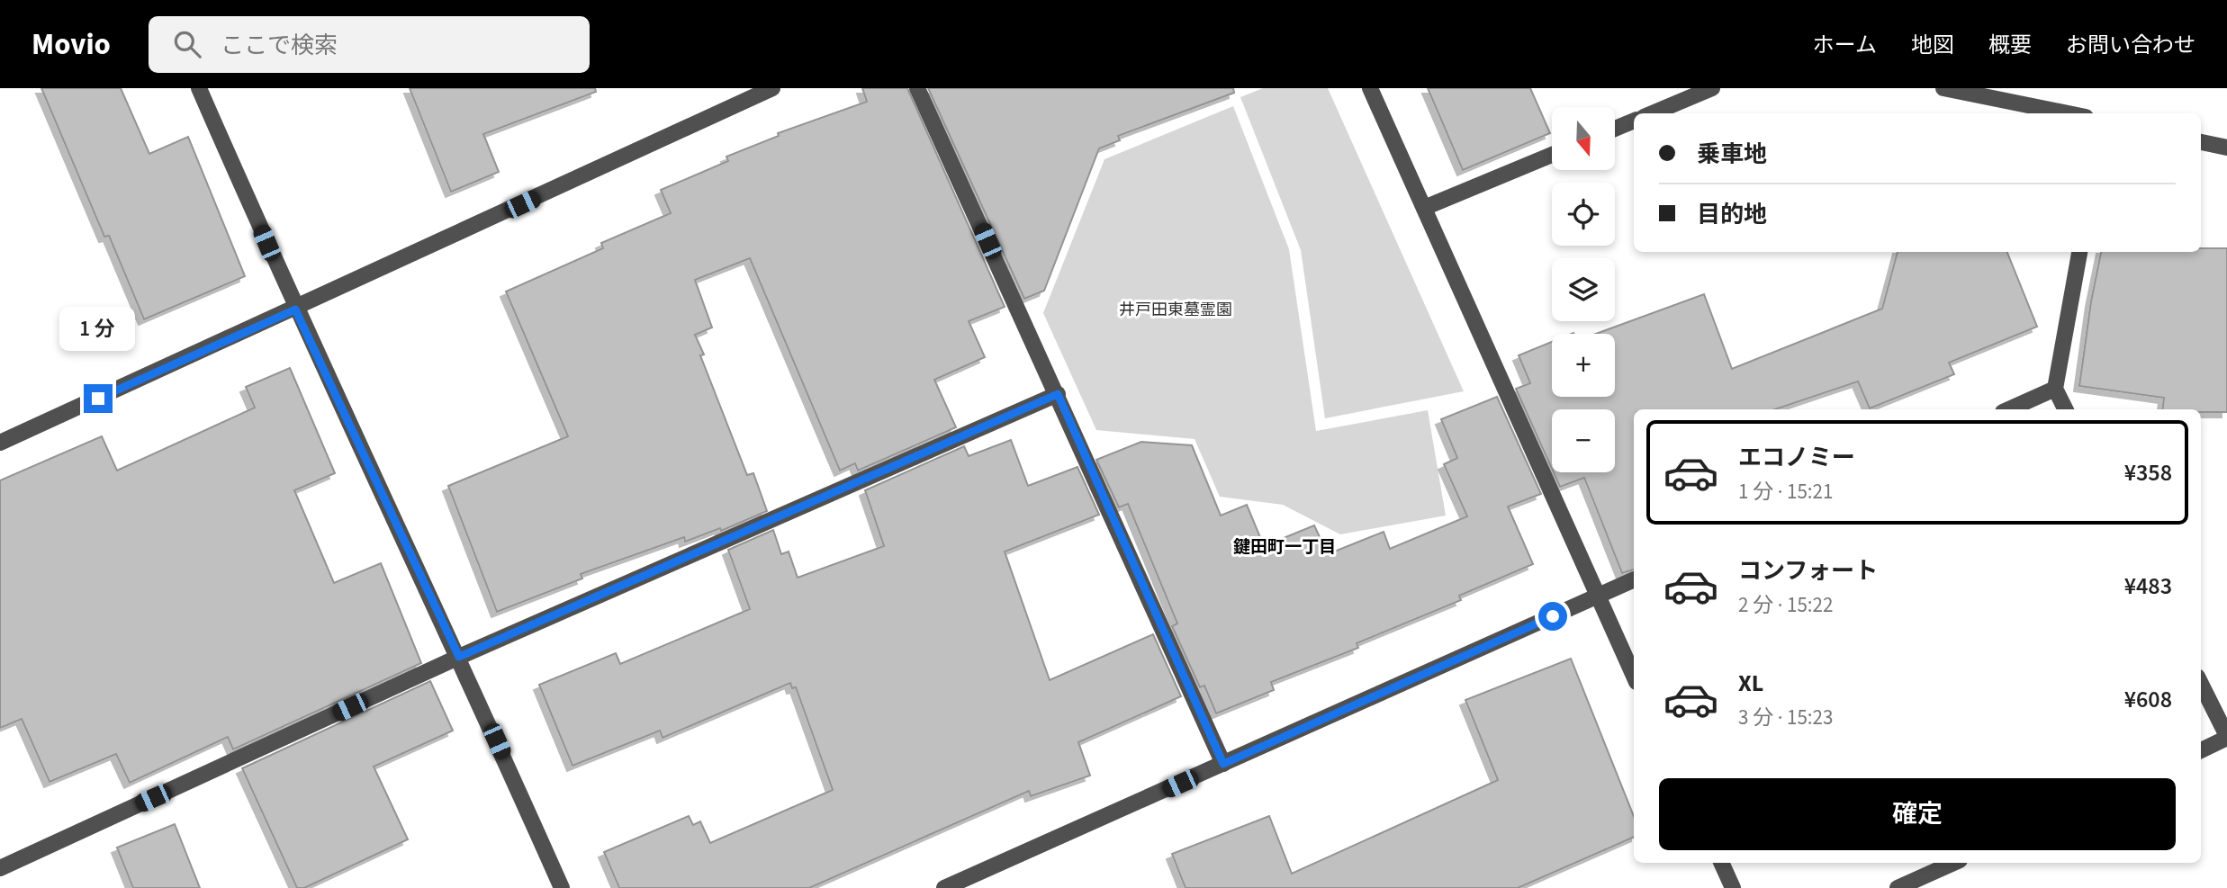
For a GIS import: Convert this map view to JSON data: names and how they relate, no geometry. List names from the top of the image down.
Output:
{
  "districts": ["鍵田町一丁目"],
  "parks": ["井戸田東墓霊園"],
  "north": "bottom",
  "page": {
    "header": "Movio",
    "search": "ここで検索",
    "nav": [
      "ホーム",
      "地図",
      "概要",
      "お問い合わせ"
    ],
    "map_buttons": ["+", "−"],
    "banner": ["乗車地", "目的地"],
    "bubble": "1 分",
    "list": [
      {
        "name": "エコノミー",
        "note": "1 分 · 15:21",
        "value": "¥358"
      },
      {
        "name": "コンフォート",
        "note": "2 分 · 15:22",
        "value": "¥483"
      },
      {
        "name": "XL",
        "note": "3 分 · 15:23",
        "value": "¥608"
      }
    ],
    "buttons": "確定"
  }
}
